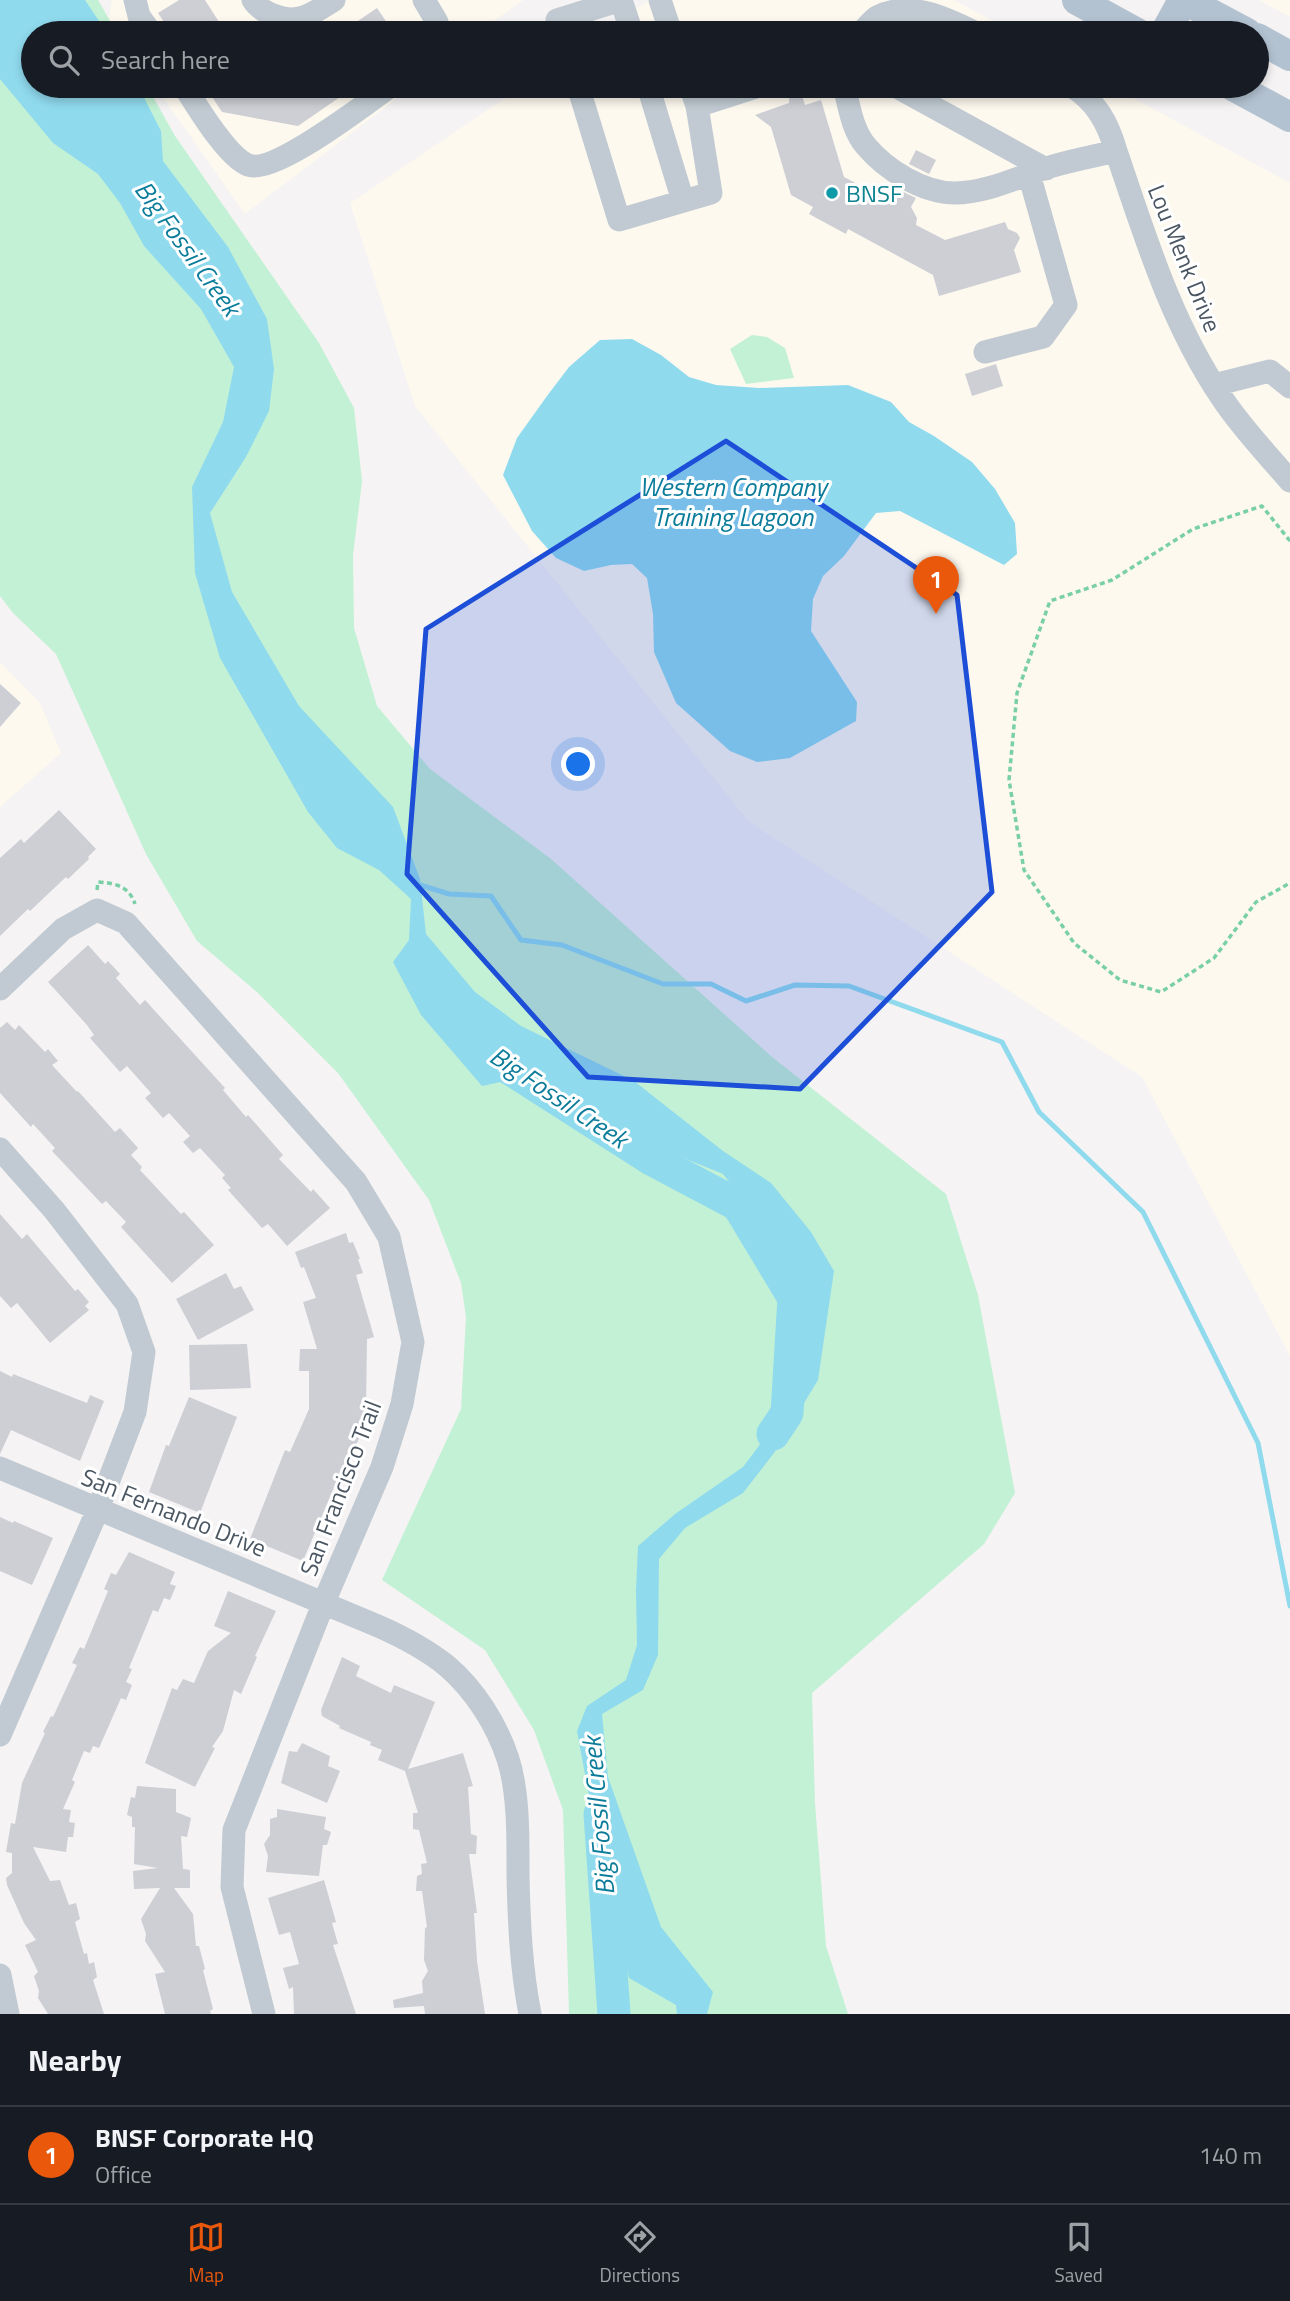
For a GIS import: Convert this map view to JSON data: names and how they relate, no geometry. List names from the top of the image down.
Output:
{
  "streets": {
    "street": ["Lou Menk Drive", "San Francisco Trail", "San Fernando Drive"]
  },
  "crossings": [
    ["San Francisco Trail", "San Fernando Drive"]
  ],
  "water": ["Big Fossil Creek", "Western Company Training Lagoon"],
  "places": ["BNSF"],
  "page": {
    "search": "Search here",
    "pins": "1",
    "heading": "Nearby",
    "list": [
      {
        "mark": "1",
        "name": "BNSF Corporate HQ",
        "note": "Office",
        "value": "140 m"
      }
    ],
    "nav": ["Map", "Directions", "Saved"]
  }
}
